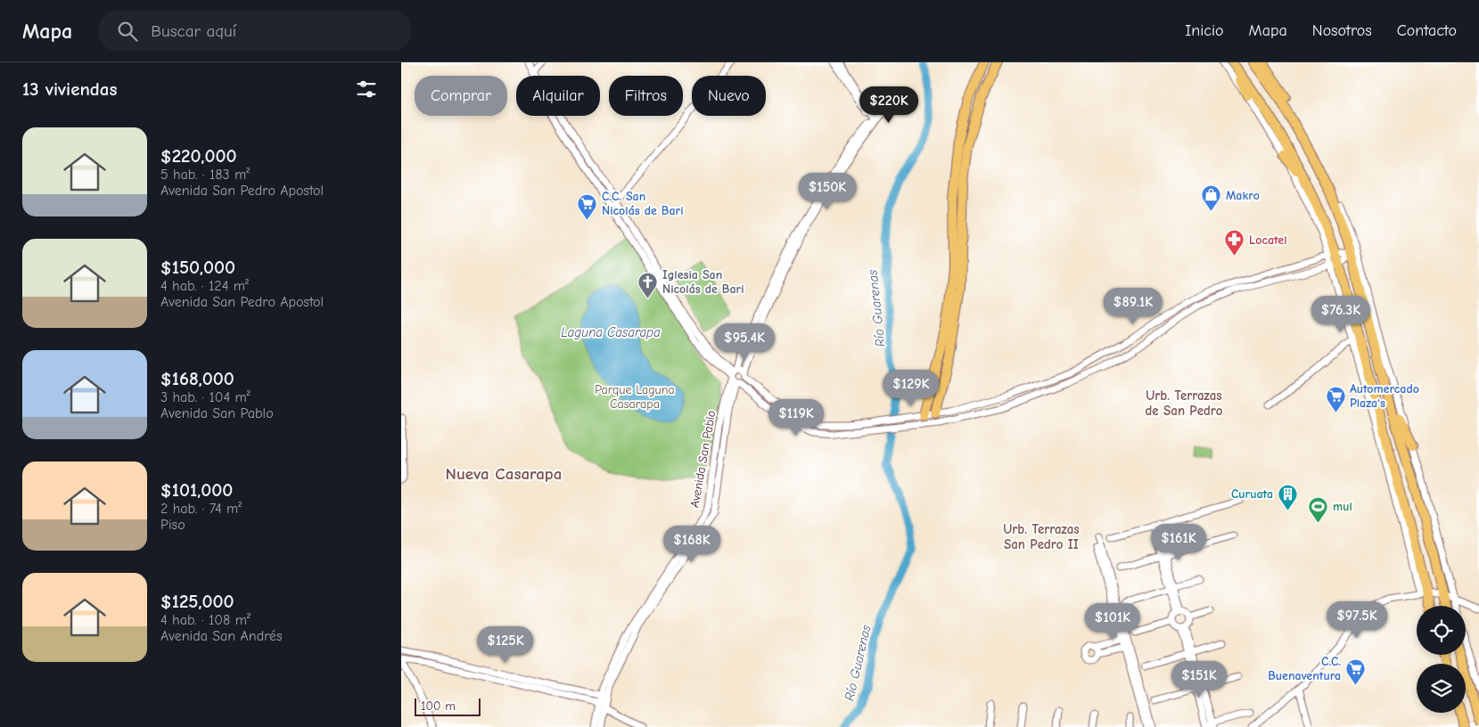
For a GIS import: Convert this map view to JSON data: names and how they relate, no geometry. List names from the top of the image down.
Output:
{
  "streets": {
    "street": ["Avenida San Pablo"]
  },
  "districts": ["Urb. Terrazas de San Pedro", "Nueva Casarapa", "Urb. Terrazas San Pedro II"],
  "water": ["Río Guarenas", "Laguna Casarapa"],
  "parks": ["Parque Laguna Casarapa"],
  "places": {
    "shop": ["Makro"],
    "supermarket": ["C.C. San Nicolás de Bari", "Automercado Plaza's", "C.C. Buenaventura"],
    "pharmacy": ["Locatel"],
    "church": ["Iglesia San Nicolás de Bari"],
    "building": ["Curuata"],
    "sports": ["mul"]
  },
  "scale_bar": "100 m",
  "page": {
    "header": "Mapa",
    "search": "Buscar aquí",
    "nav": [
      "Inicio",
      "Mapa",
      "Nosotros",
      "Contacto"
    ],
    "heading": "13 viviendas",
    "chip": [
      "Comprar",
      "Alquilar",
      "Filtros",
      "Nuevo"
    ],
    "price": [
      "$220K",
      "$150K",
      "$89.1K",
      "$76.3K",
      "$95.4K",
      "$129K",
      "$119K",
      "$161K",
      "$168K",
      "$97.5K",
      "$101K",
      "$125K",
      "$151K"
    ],
    "list": [
      {
        "name": "$220,000",
        "note": "5 hab. · 183 m² · Avenida San Pedro Apostol"
      },
      {
        "name": "$150,000",
        "note": "4 hab. · 124 m² · Avenida San Pedro Apostol"
      },
      {
        "name": "$168,000",
        "note": "3 hab. · 104 m² · Avenida San Pablo"
      },
      {
        "name": "$101,000",
        "note": "2 hab. · 74 m² · Piso"
      },
      {
        "name": "$125,000",
        "note": "4 hab. · 108 m² · Avenida San Andrés"
      }
    ],
    "scale": "100 m"
  }
}
